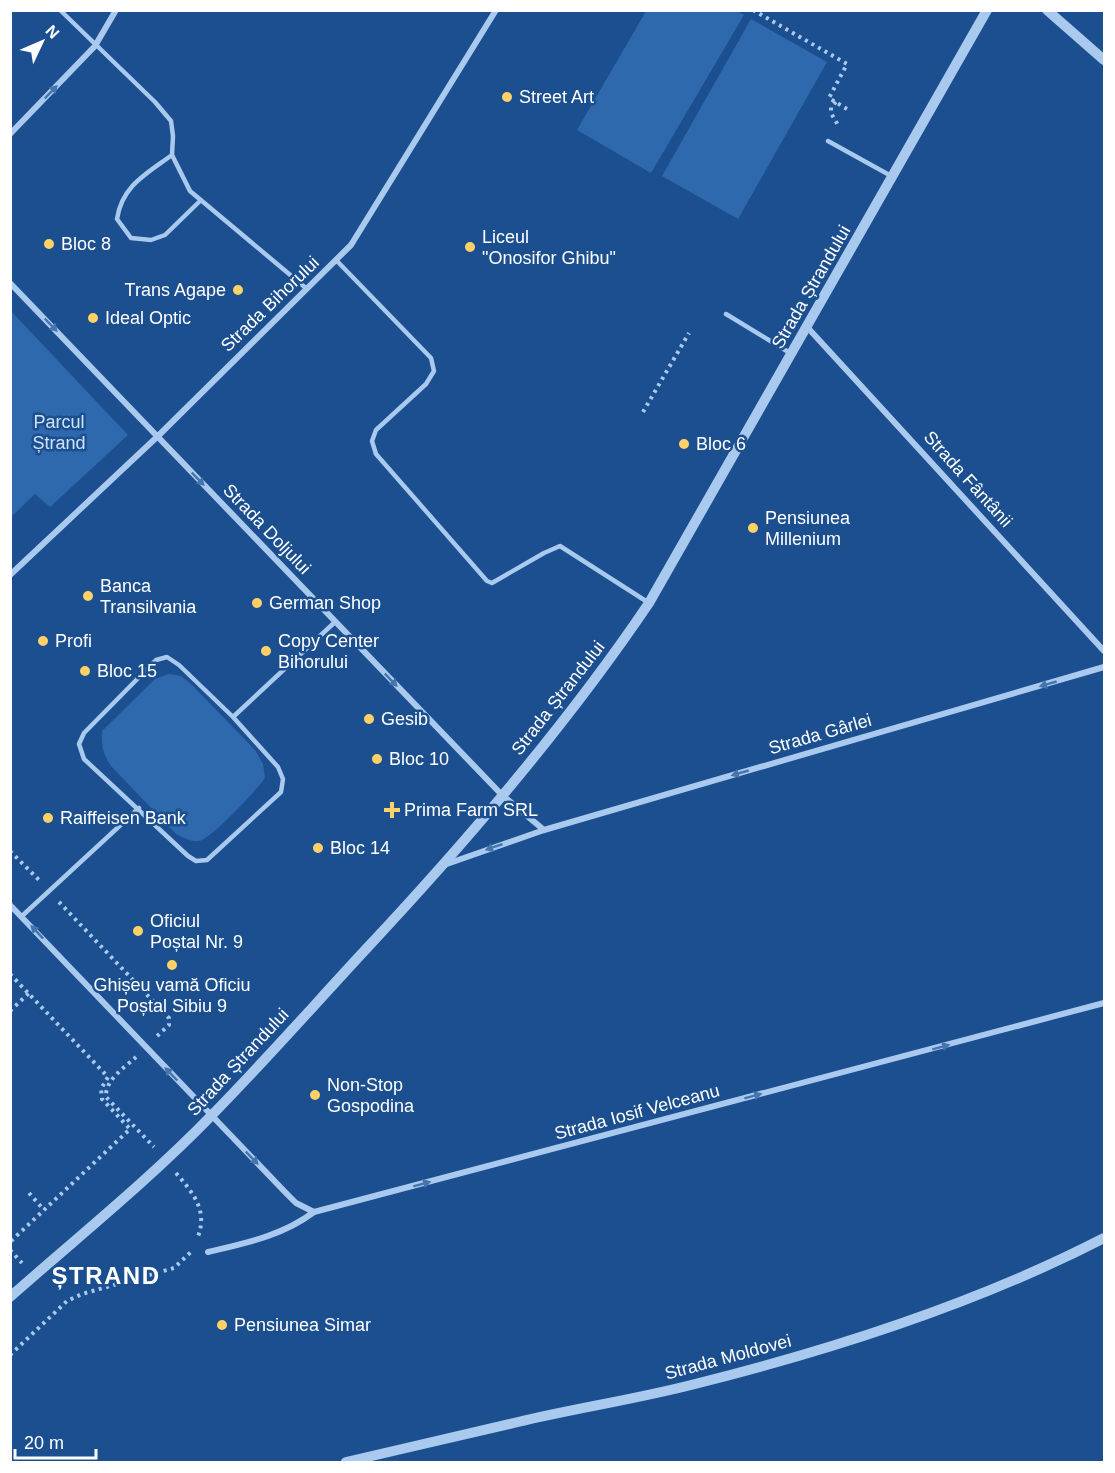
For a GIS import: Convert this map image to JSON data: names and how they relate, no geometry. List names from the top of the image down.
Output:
{
  "streets": {
    "street": [
      "Strada Ștrandului",
      "Strada Bihorului",
      "Strada Fântânii",
      "Strada Doljului",
      "Strada Gârlei",
      "Strada Iosif Velceanu",
      "Strada Moldovei"
    ]
  },
  "crossings": [
    ["Strada Ștrandului", "Strada Fântânii"],
    ["Strada Ștrandului", "Strada Doljului"],
    ["Strada Ștrandului", "Strada Gârlei"],
    ["Strada Bihorului", "Strada Doljului"]
  ],
  "one_way": ["Strada Doljului", "Strada Gârlei", "Strada Iosif Velceanu"],
  "districts": ["ȘTRAND"],
  "parks": ["Parcul Ștrand"],
  "places": {
    "other": [
      "Street Art",
      "Bloc 8",
      "Liceul \"Onosifor Ghibu\"",
      "Trans Agape",
      "Ideal Optic",
      "Bloc 6",
      "Pensiunea Millenium",
      "Banca Transilvania",
      "German Shop",
      "Profi",
      "Copy Center Bihorului",
      "Bloc 15",
      "Gesib",
      "Bloc 10",
      "Raiffeisen Bank",
      "Bloc 14",
      "Oficiul Poștal Nr. 9",
      "Ghișeu vamă Oficiu Poștal Sibiu 9",
      "Non-Stop Gospodina",
      "Pensiunea Simar"
    ],
    "health": ["Prima Farm SRL"]
  },
  "scale_bar": "20 m",
  "north": "top right"
}
